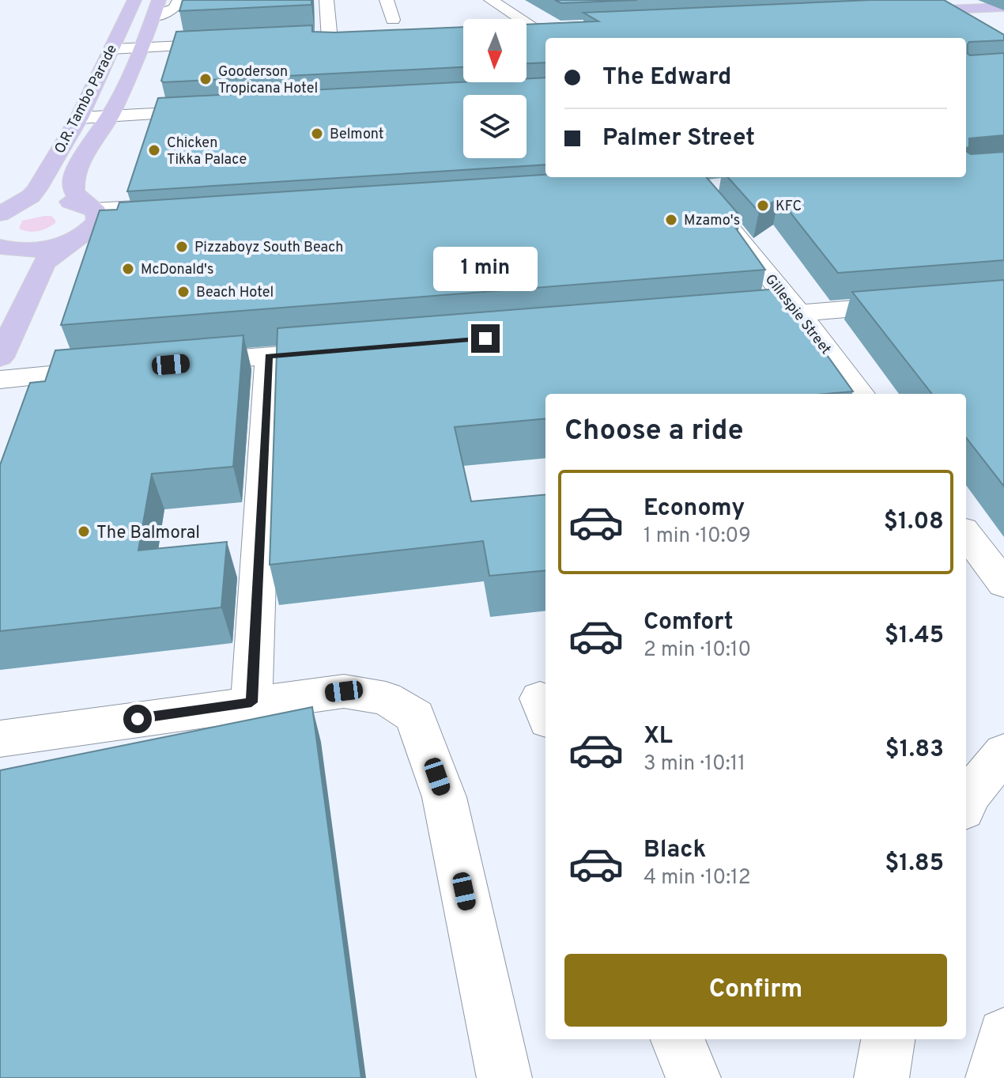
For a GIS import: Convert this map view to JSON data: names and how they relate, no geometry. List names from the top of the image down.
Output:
{
  "streets": {
    "main road": ["O.R. Tambo Parade"],
    "street": ["Gillespie Street"]
  },
  "places": [
    "Gooderson Tropicana Hotel",
    "Belmont",
    "Chicken Tikka Palace",
    "KFC",
    "Mzamo's",
    "Pizzaboyz South Beach",
    "McDonald's",
    "Beach Hotel",
    "The Balmoral"
  ],
  "north": "bottom",
  "page": {
    "banner": ["The Edward", "Palmer Street"],
    "bubble": "1 min",
    "heading": "Choose a ride",
    "list": [
      {
        "name": "Economy",
        "note": "1 min · 10:09",
        "value": "$1.08"
      },
      {
        "name": "Comfort",
        "note": "2 min · 10:10",
        "value": "$1.45"
      },
      {
        "name": "XL",
        "note": "3 min · 10:11",
        "value": "$1.83"
      },
      {
        "name": "Black",
        "note": "4 min · 10:12",
        "value": "$1.85"
      }
    ],
    "buttons": "Confirm"
  }
}
